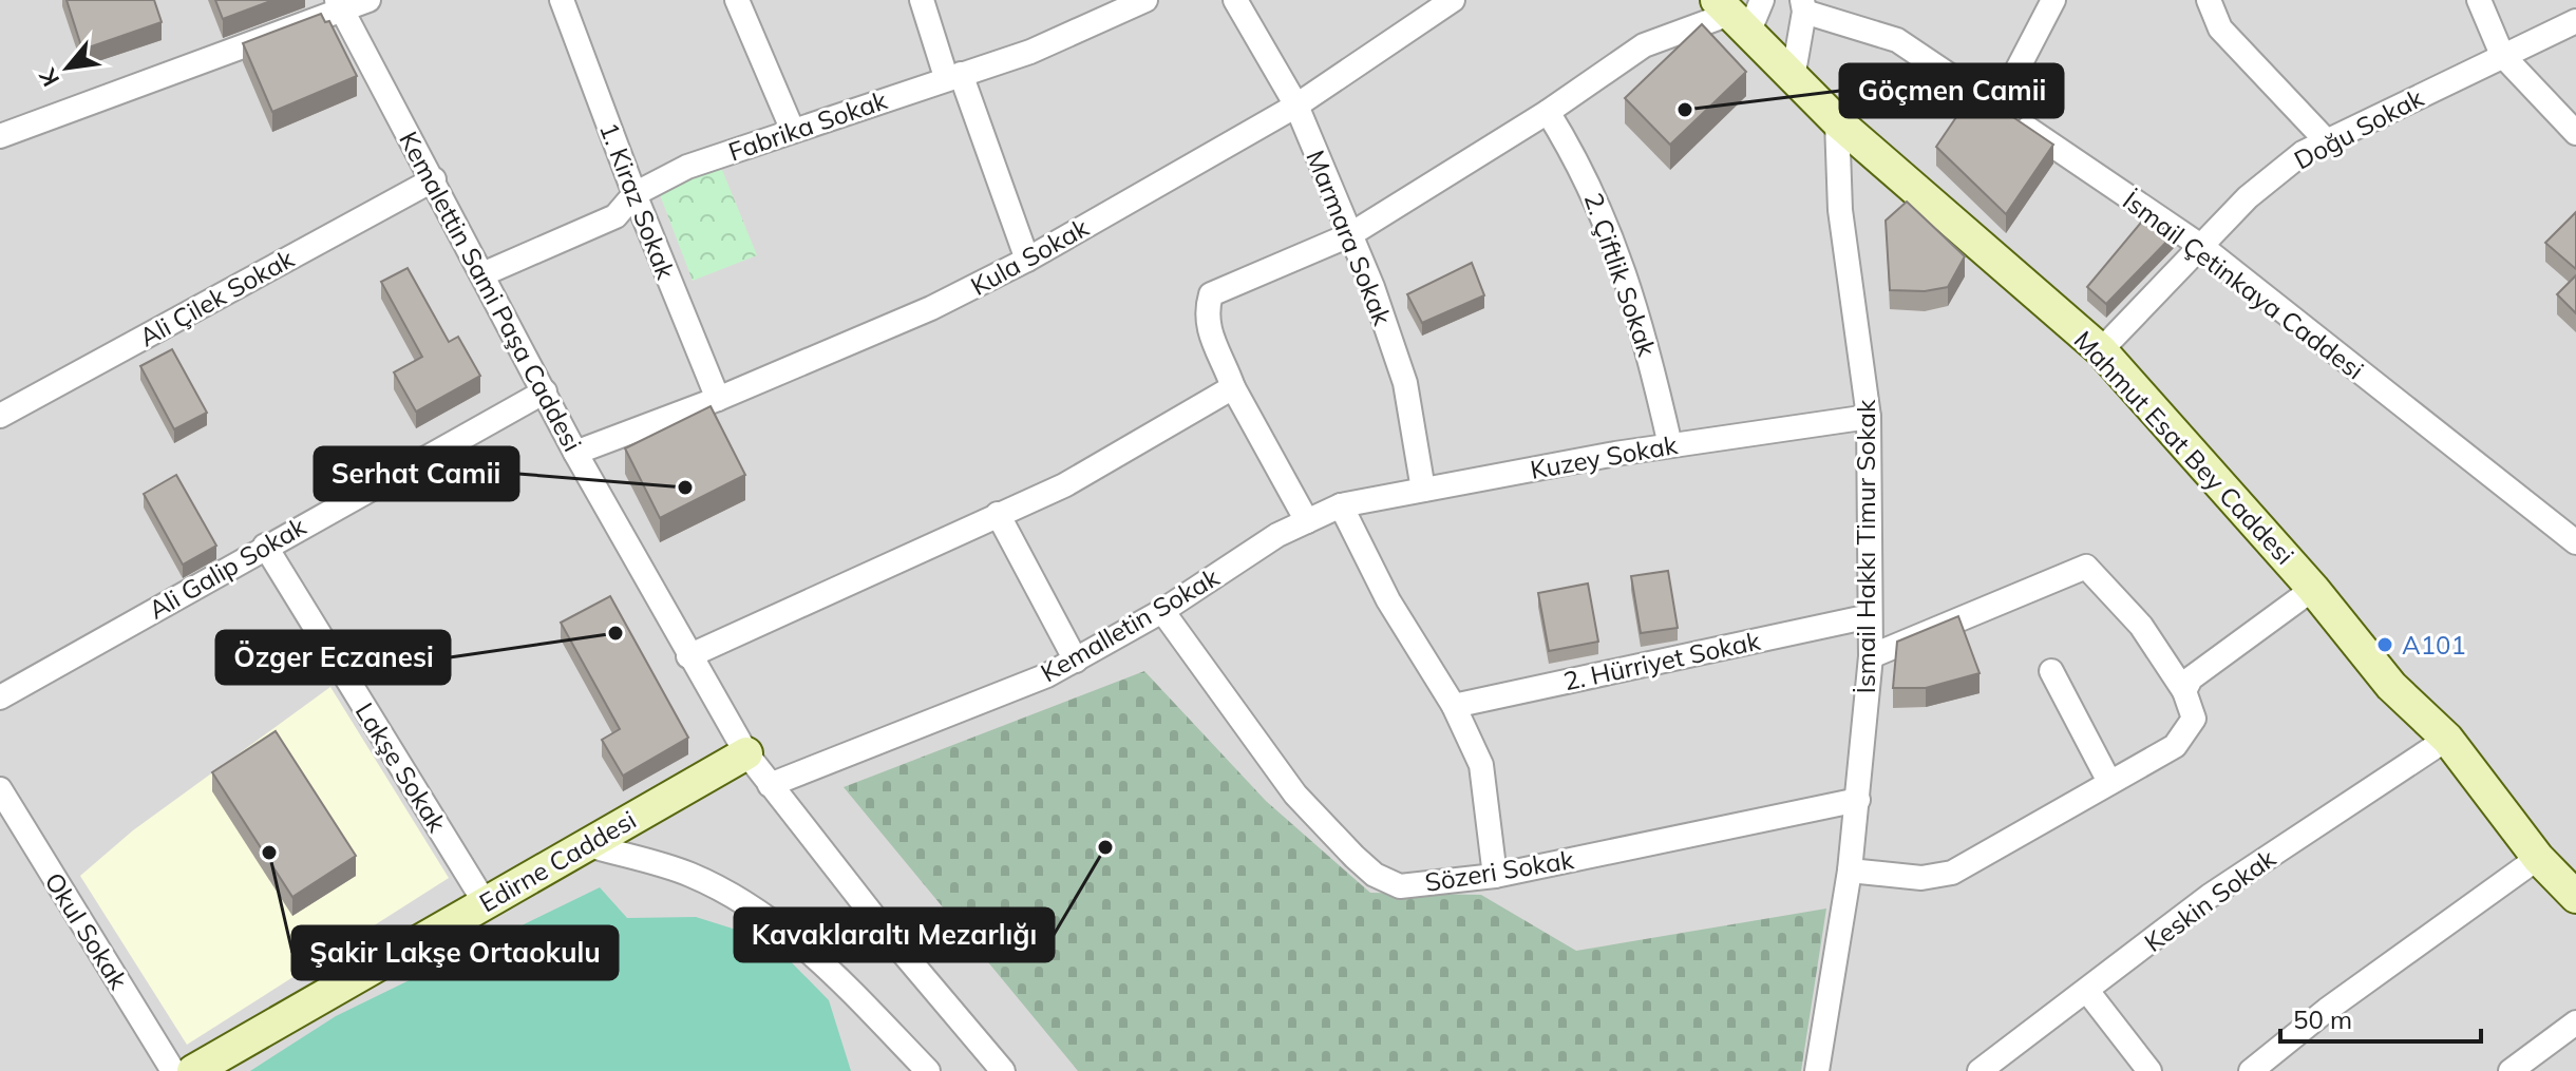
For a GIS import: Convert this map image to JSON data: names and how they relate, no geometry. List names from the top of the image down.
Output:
{
  "streets": {
    "street": [
      "Fabrika Sokak",
      "Doğu Sokak",
      "1. Kiraz Sokak",
      "Marmara Sokak",
      "Kula Sokak",
      "2. Çiftlik Sokak",
      "İsmail Çetinkaya Caddesi",
      "Kemalettin Sami Paşa Caddesi",
      "Ali Çilek Sokak",
      "Mahmut Esat Bey Caddesi",
      "Kuzey Sokak",
      "İsmail Hakkı Timur Sokak",
      "Ali Galip Sokak",
      "Kemalletin Sokak",
      "2. Hürriyet Sokak",
      "Lakşe Sokak",
      "Edirne Caddesi",
      "Sözeri Sokak",
      "Keskin Sokak",
      "Okul Sokak"
    ]
  },
  "crossings": [
    ["Fabrika Sokak", "1. Kiraz Sokak"],
    ["Fabrika Sokak", "Kemalettin Sami Paşa Caddesi"],
    ["Doğu Sokak", "İsmail Çetinkaya Caddesi"],
    ["Doğu Sokak", "Mahmut Esat Bey Caddesi"],
    ["1. Kiraz Sokak", "Kula Sokak"],
    ["Marmara Sokak", "Kula Sokak"],
    ["Marmara Sokak", "Kuzey Sokak"],
    ["Kula Sokak", "Kemalettin Sami Paşa Caddesi"],
    ["2. Çiftlik Sokak", "Kuzey Sokak"],
    ["Kemalettin Sami Paşa Caddesi", "Ali Çilek Sokak"],
    ["Kemalettin Sami Paşa Caddesi", "Ali Galip Sokak"],
    ["Kemalettin Sami Paşa Caddesi", "Kemalletin Sokak"],
    ["Kemalettin Sami Paşa Caddesi", "Edirne Caddesi"],
    ["Mahmut Esat Bey Caddesi", "İsmail Hakkı Timur Sokak"],
    ["Mahmut Esat Bey Caddesi", "Keskin Sokak"],
    ["Kuzey Sokak", "İsmail Hakkı Timur Sokak"],
    ["Kuzey Sokak", "Kemalletin Sokak"],
    ["İsmail Hakkı Timur Sokak", "2. Hürriyet Sokak"],
    ["İsmail Hakkı Timur Sokak", "Sözeri Sokak"],
    ["Ali Galip Sokak", "Lakşe Sokak"],
    ["Kemalletin Sokak", "Sözeri Sokak"],
    ["Lakşe Sokak", "Edirne Caddesi"]
  ],
  "places": [
    "Göçmen Camii",
    "Serhat Camii",
    "Özger Eczanesi",
    "A101",
    "Kavaklaraltı Mezarlığı",
    "Şakir Lakşe Ortaokulu"
  ],
  "scale_bar": "50 m",
  "north": "bottom left"
}
